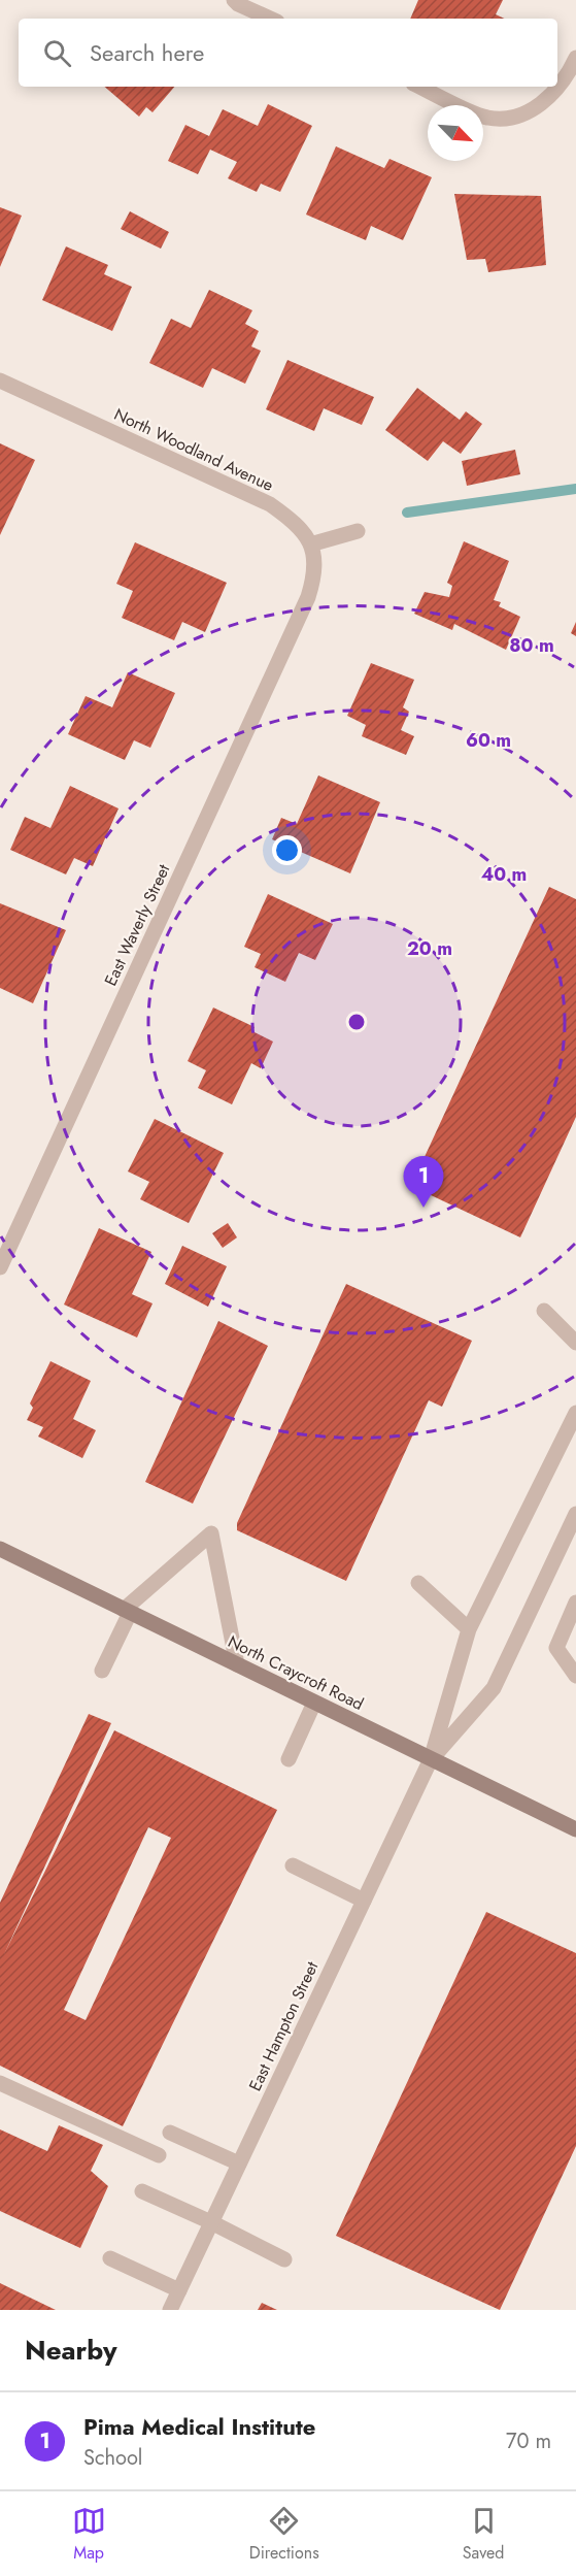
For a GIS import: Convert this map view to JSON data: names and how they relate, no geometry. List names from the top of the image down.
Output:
{
  "streets": {
    "main road": ["North Craycroft Road"],
    "street": ["North Woodland Avenue", "East Waverly Street", "East Hampton Street"]
  },
  "crossings": [
    ["North Woodland Avenue", "East Waverly Street"],
    ["North Craycroft Road", "East Hampton Street"]
  ],
  "north": "bottom right",
  "page": {
    "search": "Search here",
    "pins": "1",
    "heading": "Nearby",
    "list": [
      {
        "mark": "1",
        "name": "Pima Medical Institute",
        "note": "School",
        "value": "70 m"
      }
    ],
    "nav": ["Map", "Directions", "Saved"]
  },
  "rings": [
    "80 m",
    "60 m",
    "40 m",
    "20 m"
  ]
}
